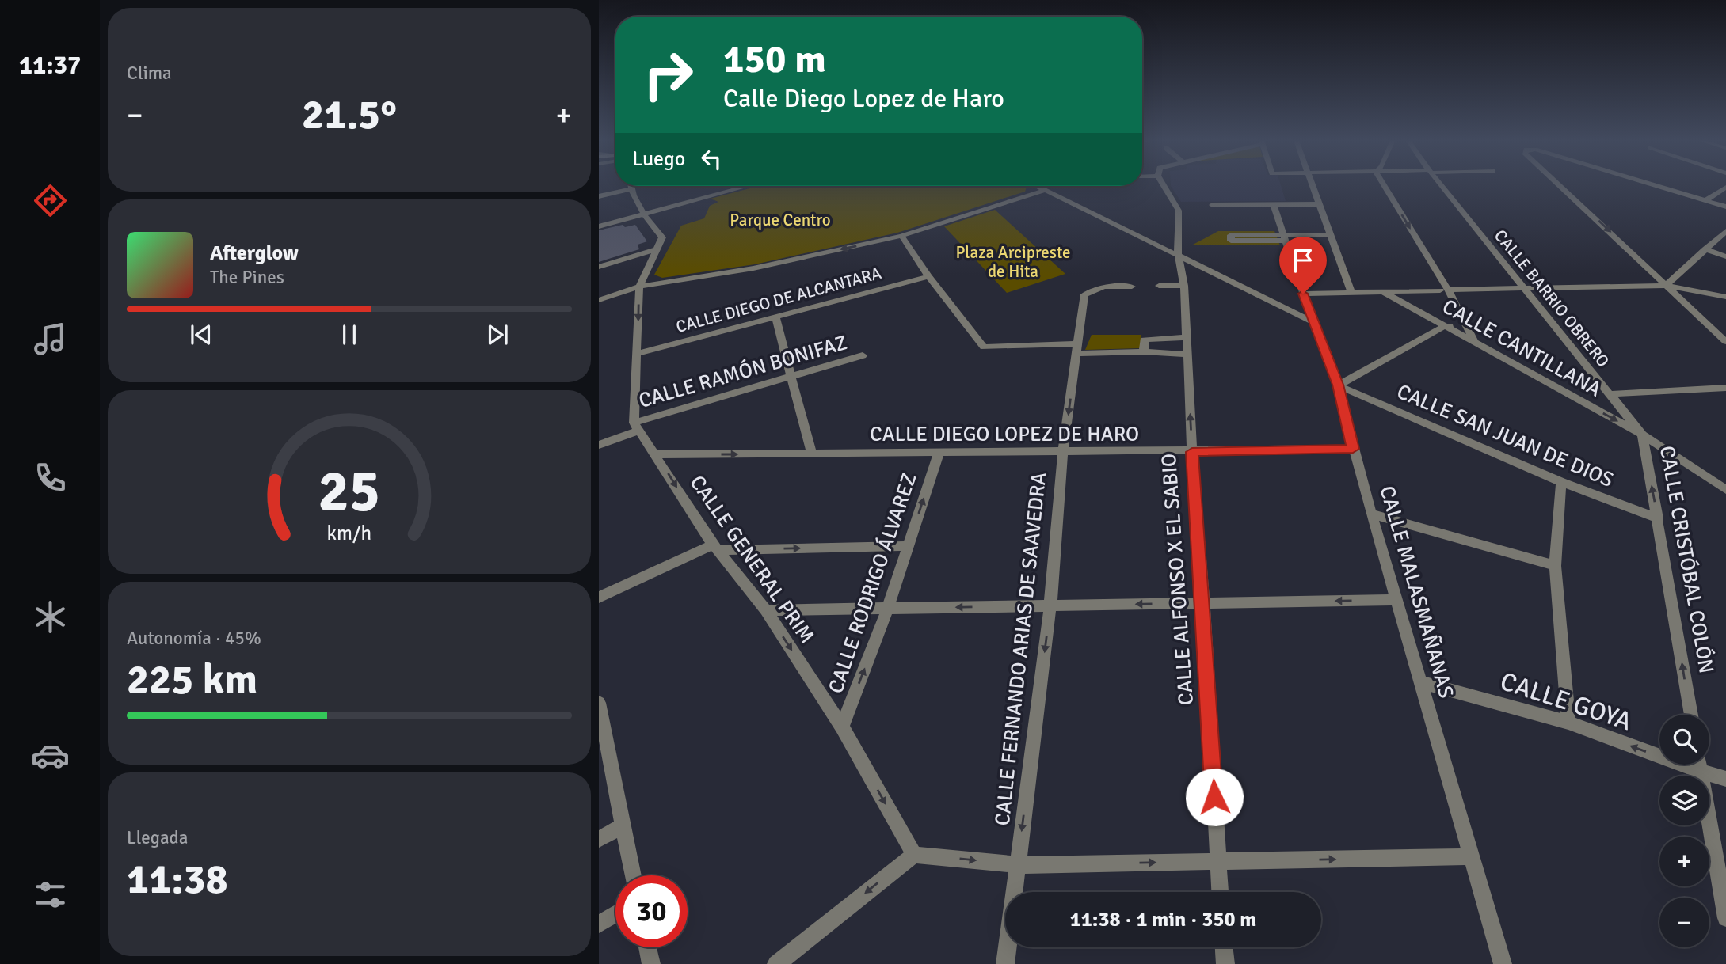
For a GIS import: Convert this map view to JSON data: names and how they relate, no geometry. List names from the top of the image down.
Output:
{
  "streets": {
    "street": [
      "CALLE BARRIO OBRERO",
      "CALLE DIEGO DE ALCANTARA",
      "CALLE CANTILLANA",
      "CALLE RAMÓN BONIFAZ",
      "CALLE DIEGO LOPEZ DE HARO",
      "CALLE SAN JUAN DE DIOS",
      "CALLE GENERAL PRIM",
      "CALLE CRISTÓBAL COLÓN",
      "CALLE ALFONSO X EL SABIO",
      "CALLE RODRIGO ÁLVAREZ",
      "CALLE MALASMAÑANAS",
      "CALLE FERNANDO ARIAS DE SAAVEDRA",
      "CALLE GOYA"
    ]
  },
  "crossings": [
    ["CALLE BARRIO OBRERO", "CALLE CANTILLANA"],
    ["CALLE BARRIO OBRERO", "CALLE CRISTÓBAL COLÓN"],
    ["CALLE CANTILLANA", "CALLE CRISTÓBAL COLÓN"],
    ["CALLE RAMÓN BONIFAZ", "CALLE GENERAL PRIM"],
    ["CALLE DIEGO LOPEZ DE HARO", "CALLE GENERAL PRIM"],
    ["CALLE DIEGO LOPEZ DE HARO", "CALLE ALFONSO X EL SABIO"],
    ["CALLE DIEGO LOPEZ DE HARO", "CALLE RODRIGO ÁLVAREZ"],
    ["CALLE DIEGO LOPEZ DE HARO", "CALLE MALASMAÑANAS"],
    ["CALLE DIEGO LOPEZ DE HARO", "CALLE FERNANDO ARIAS DE SAAVEDRA"],
    ["CALLE SAN JUAN DE DIOS", "CALLE CRISTÓBAL COLÓN"],
    ["CALLE SAN JUAN DE DIOS", "CALLE MALASMAÑANAS"],
    ["CALLE GENERAL PRIM", "CALLE RODRIGO ÁLVAREZ"],
    ["CALLE MALASMAÑANAS", "CALLE GOYA"]
  ],
  "one_way": [
    "CALLE CANTILLANA",
    "CALLE GENERAL PRIM",
    "CALLE CRISTÓBAL COLÓN",
    "CALLE RODRIGO ÁLVAREZ",
    "CALLE FERNANDO ARIAS DE SAAVEDRA",
    "CALLE GOYA"
  ],
  "parks": ["Parque Centro", "Plaza Arcipreste de Hita"],
  "page": {
    "tabs": "11:37",
    "tile": [
      "Clima",
      ["Autonomía · 45%", "225 km"],
      ["Llegada", "11:38"]
    ],
    "turn": ["150 m", "Calle Diego Lopez de Haro"],
    "heat": ["−", "21.5°", "+"],
    "then": "Luego",
    "song": ["Afterglow", "The Pines"],
    "map_buttons": ["+", "−"],
    "limit": "30",
    "trip": "11:38 · 1 min · 350 m",
    "gauge": ["25", "km/h"]
  }
}
